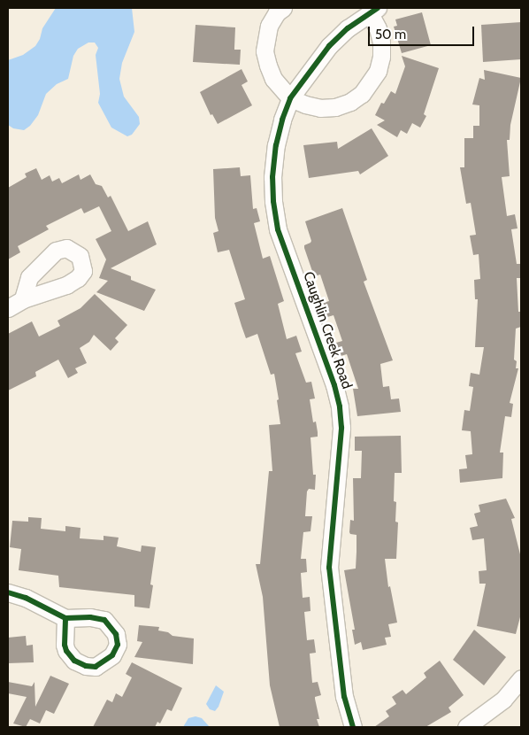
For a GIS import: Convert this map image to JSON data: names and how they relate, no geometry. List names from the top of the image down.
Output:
{
  "streets": {
    "street": ["Caughlin Creek Road"]
  },
  "scale_bar": "50 m"
}
